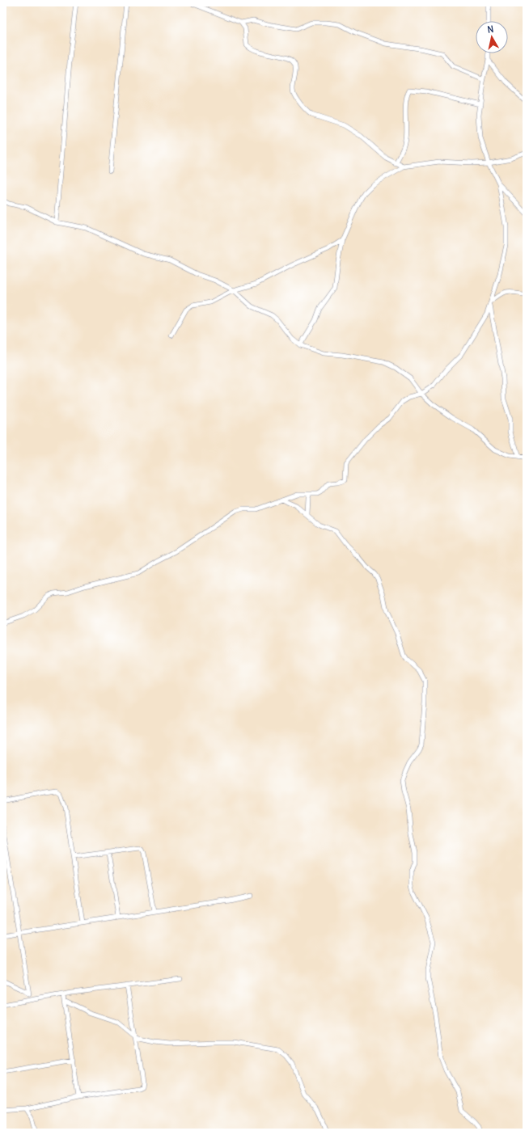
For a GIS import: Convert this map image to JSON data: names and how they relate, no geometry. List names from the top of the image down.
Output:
{
  "north": "top"
}
